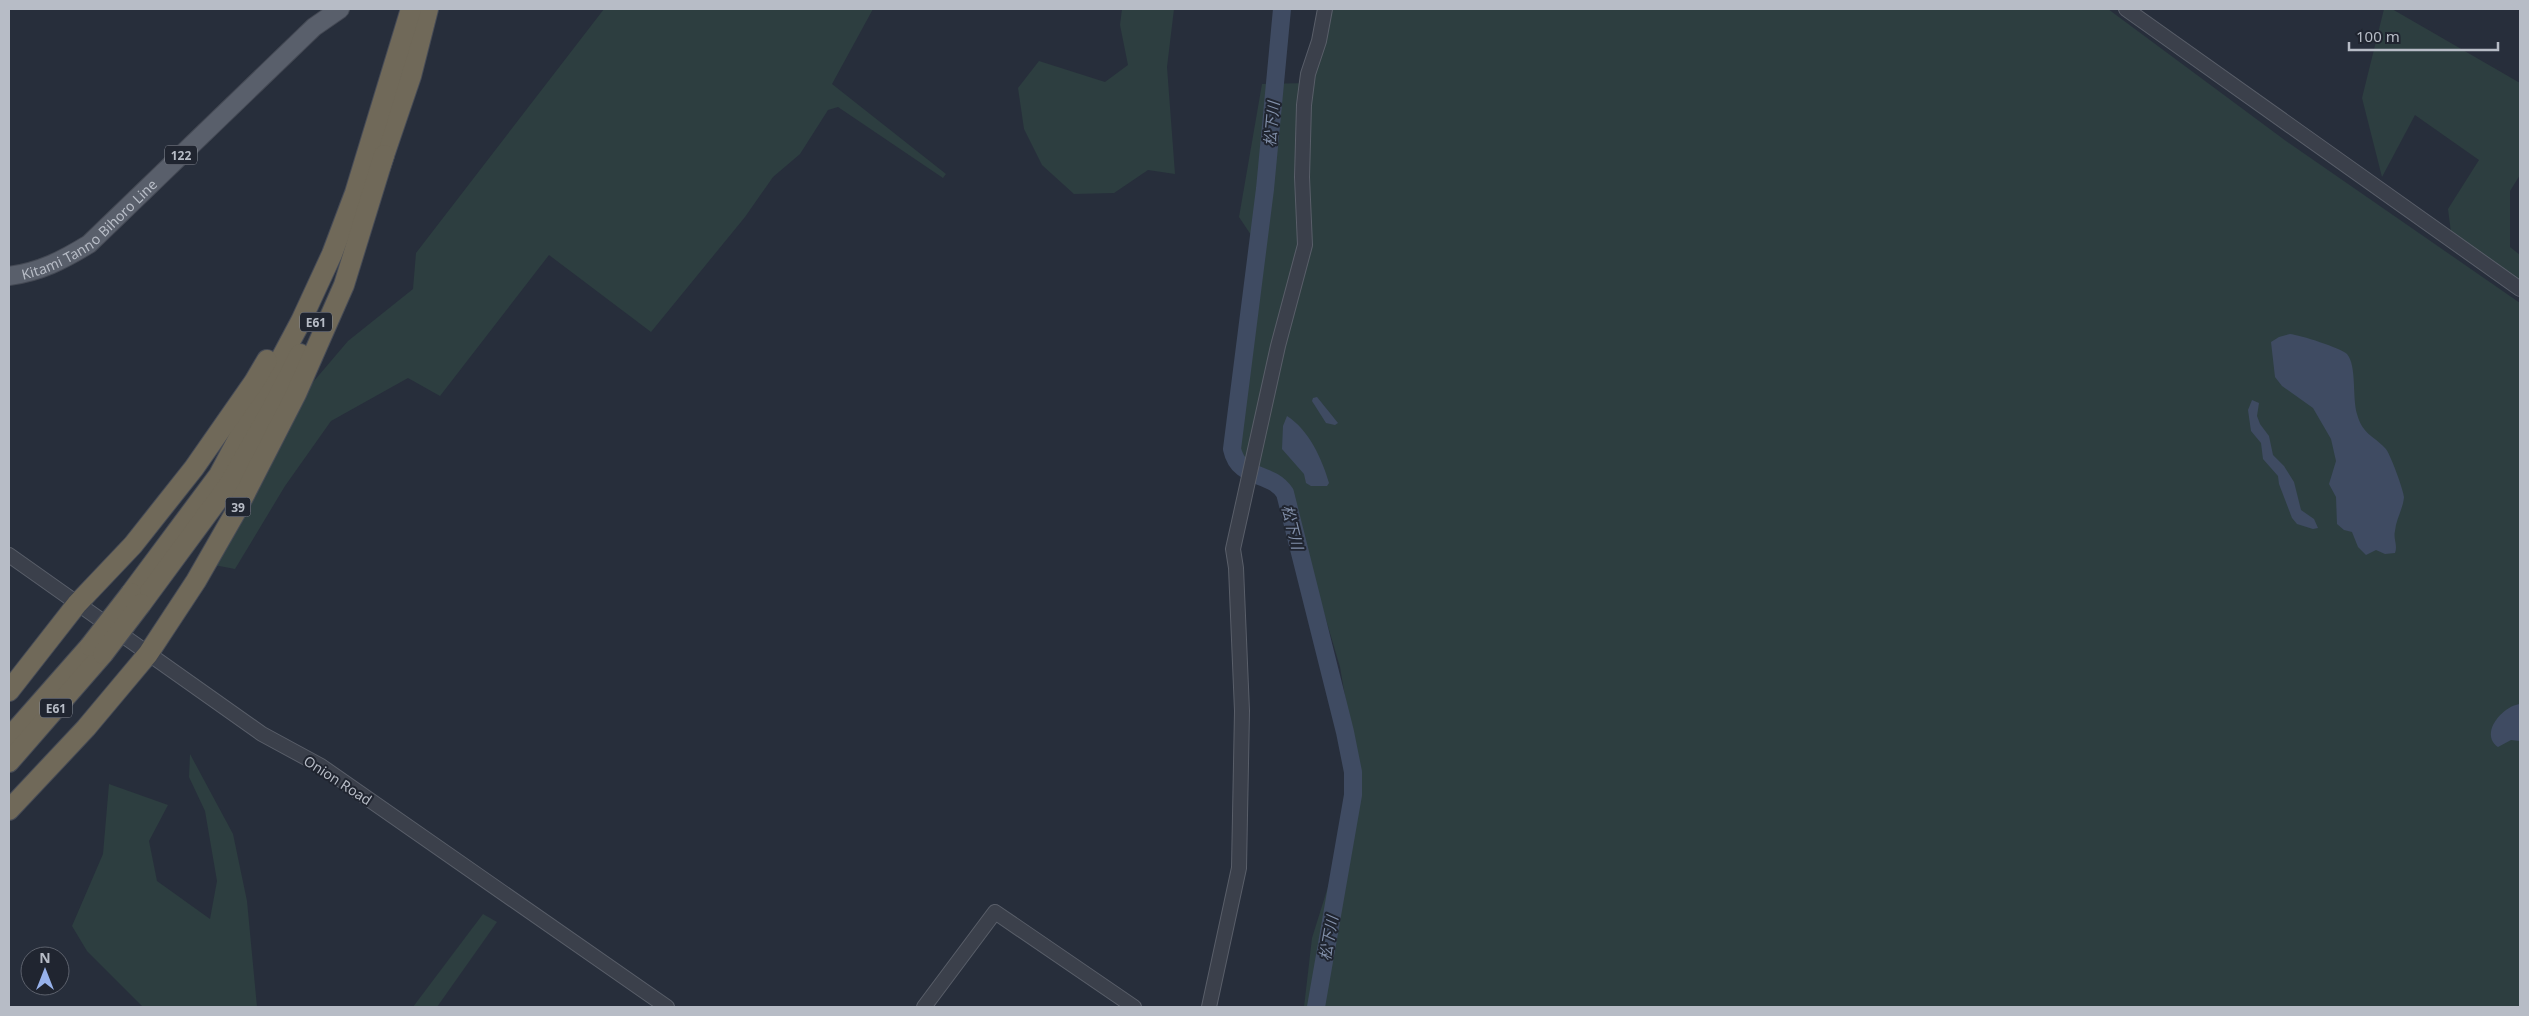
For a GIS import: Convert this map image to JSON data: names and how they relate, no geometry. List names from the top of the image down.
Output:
{
  "streets": {
    "highway": ["E61", "39"],
    "main road": ["122", "Kitami Tanno Bihoro Line"],
    "street": ["Onion Road"]
  },
  "crossings": [
    ["E61", "39"],
    ["39", "Onion Road"]
  ],
  "water": ["松下川"],
  "scale_bar": "100 m",
  "north": "top"
}
